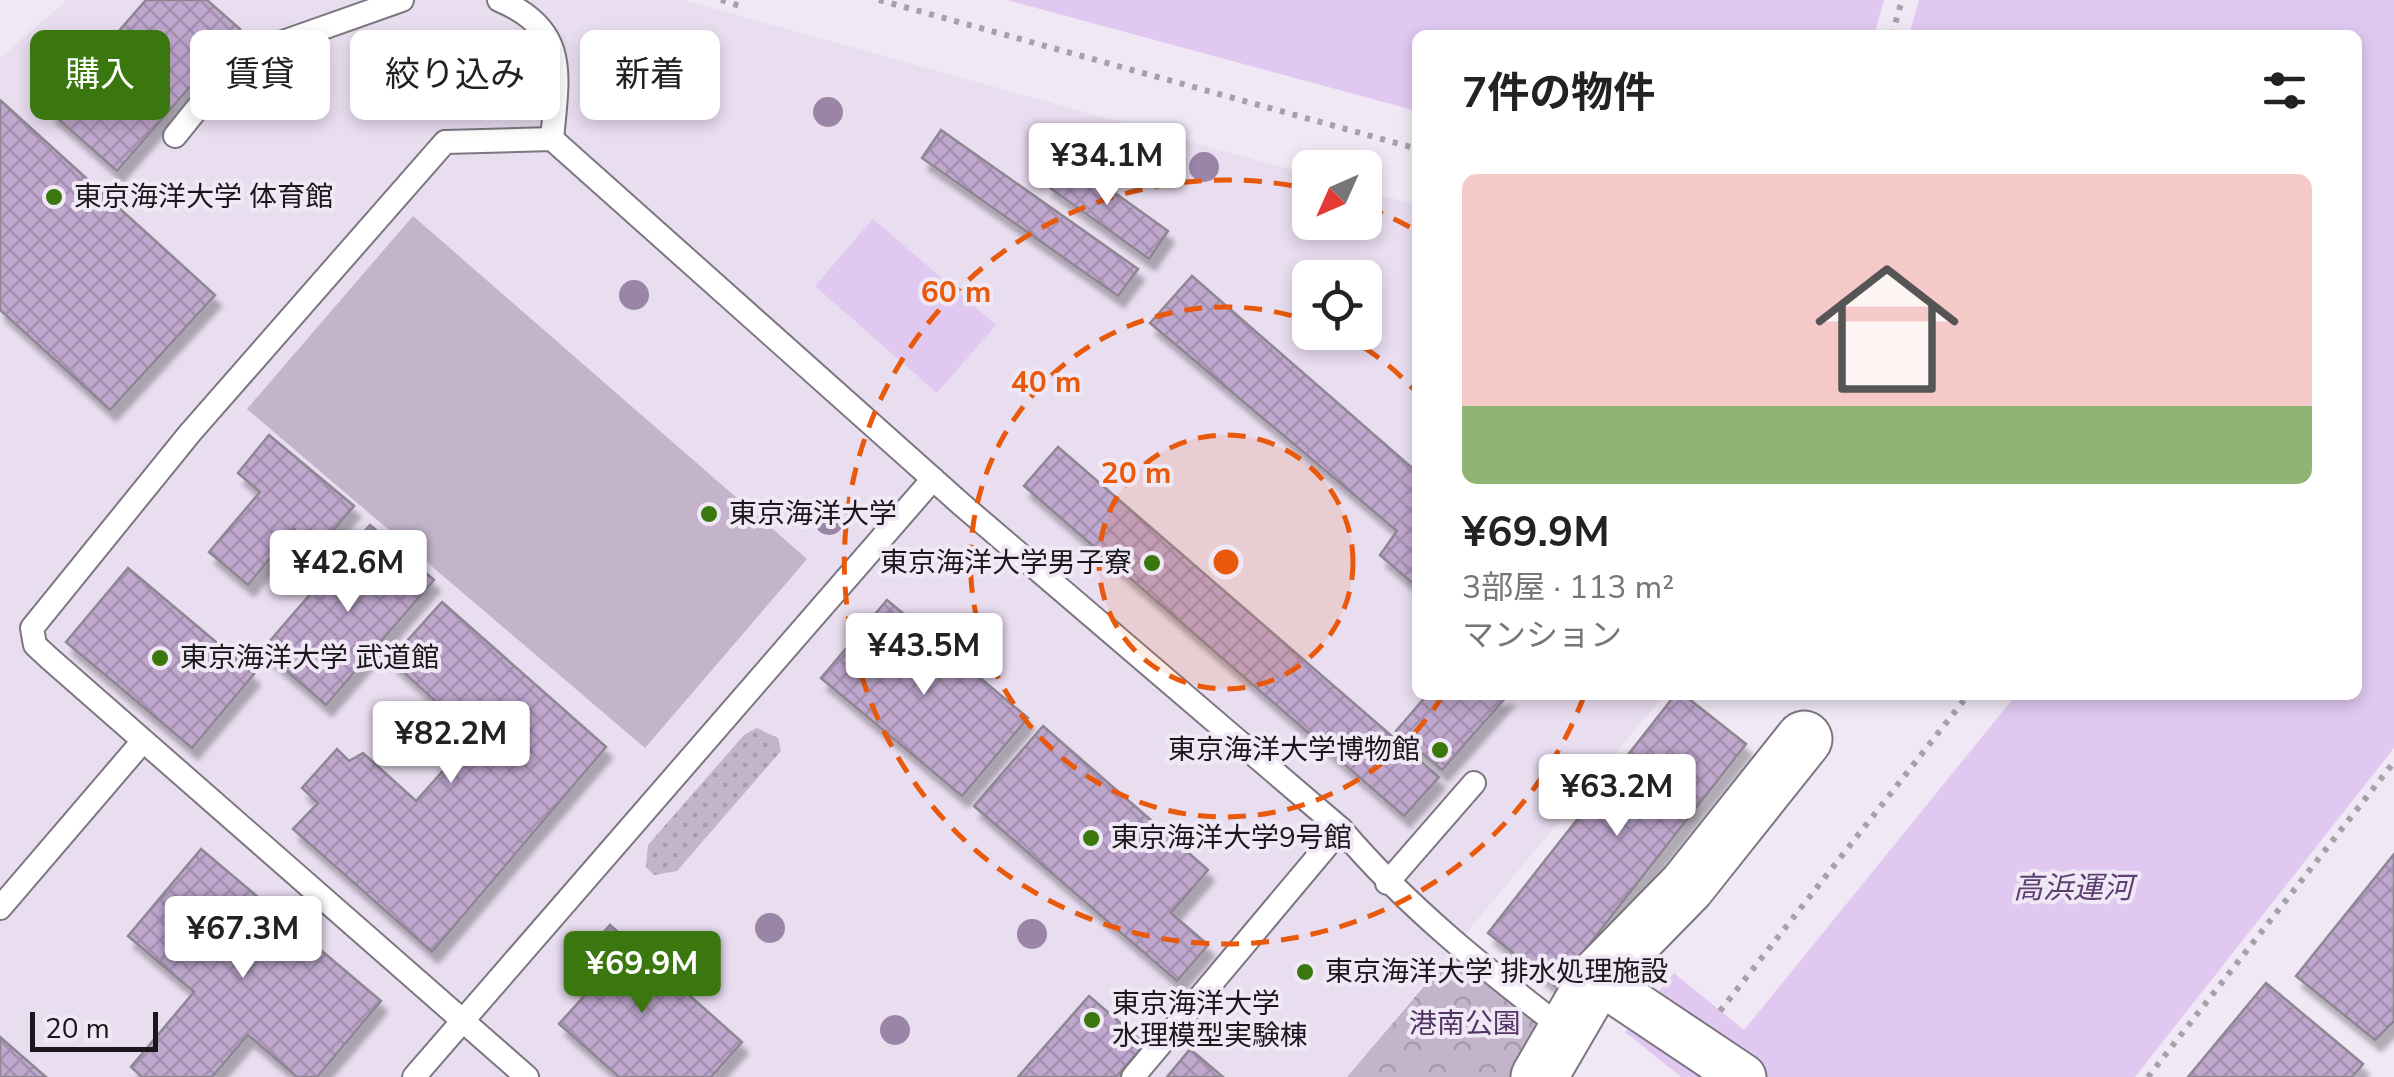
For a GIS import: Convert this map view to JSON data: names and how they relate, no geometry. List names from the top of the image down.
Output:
{
  "water": ["高浜運河"],
  "parks": ["港南公園"],
  "places": [
    "東京海洋大学 体育館",
    "東京海洋大学",
    "東京海洋大学男子寮",
    "東京海洋大学 武道館",
    "東京海洋大学博物館",
    "東京海洋大学9号館",
    "東京海洋大学 排水処理施設",
    "東京海洋大学 水理模型実験棟"
  ],
  "scale_bar": "20 m",
  "north": "bottom left",
  "page": {
    "chip": [
      "購入",
      "賃貸",
      "絞り込み",
      "新着"
    ],
    "heading": "7件の物件",
    "price": [
      "¥34.1M",
      "¥42.6M",
      "¥43.5M",
      "¥82.2M",
      "¥63.2M",
      "¥67.3M",
      "¥69.9M"
    ],
    "list": [
      {
        "name": "¥69.9M",
        "note": "3部屋 · 113 m² · マンション"
      }
    ],
    "scale": "20 m"
  },
  "rings": ["60 m", "40 m", "20 m"]
}
